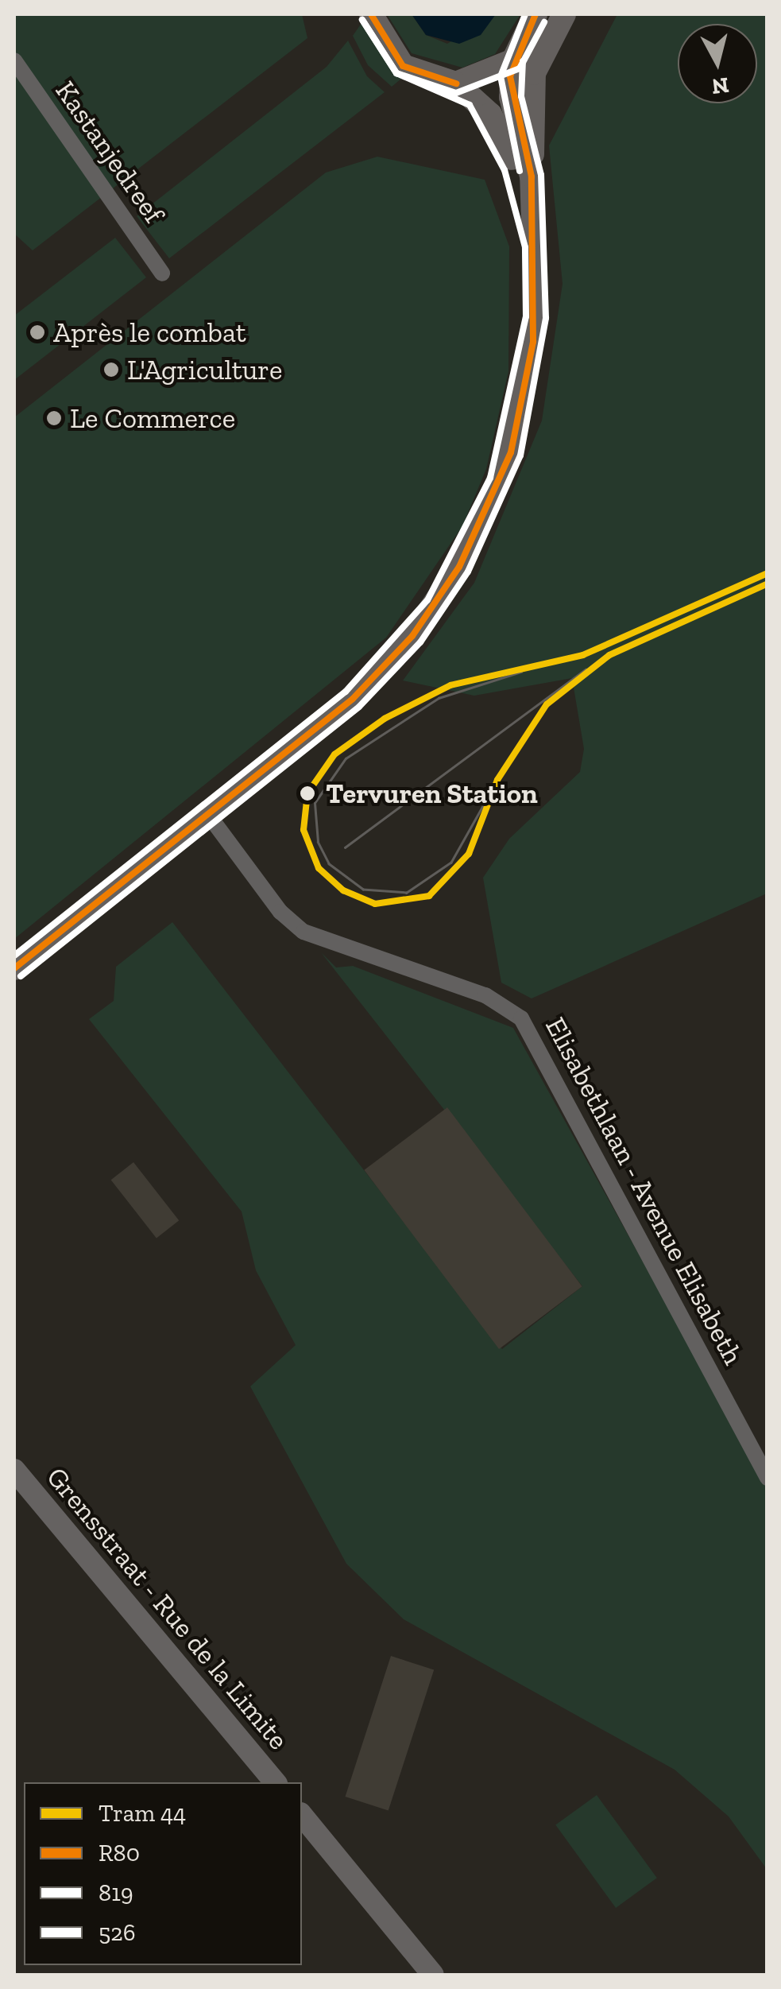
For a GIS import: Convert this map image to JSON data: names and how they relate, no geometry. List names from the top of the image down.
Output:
{
  "streets": {
    "street": ["Kastanjedreef", "Elisabethlaan - Avenue Elisabeth", "Grensstraat - Rue de la Limite"]
  },
  "places": [
    "Après le combat",
    "L'Agriculture",
    "Le Commerce",
    "Tervuren Station"
  ],
  "lines": [
    "transit line R80",
    "transit line 526",
    "transit line 819",
    "tram line 44"
  ],
  "legend": [
    "Tram 44",
    "R80",
    "819",
    "526"
  ],
  "north": "bottom"
}
